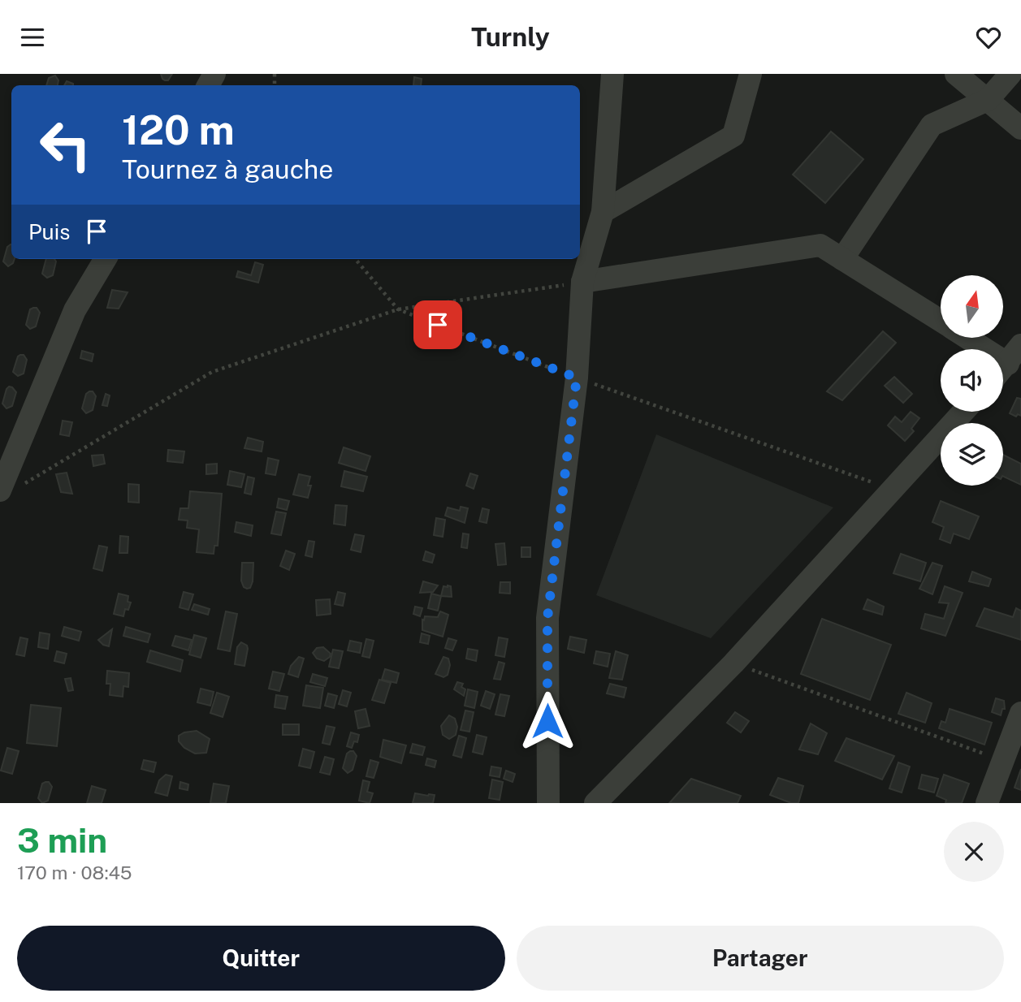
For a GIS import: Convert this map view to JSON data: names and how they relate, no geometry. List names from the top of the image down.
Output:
{
  "north": "top",
  "page": {
    "header": "Turnly",
    "turn": ["120 m", "Tournez à gauche"],
    "then": "Puis",
    "heading": ["3 min", "170 m · 08:45"],
    "buttons": ["Quitter", "Partager"]
  }
}
